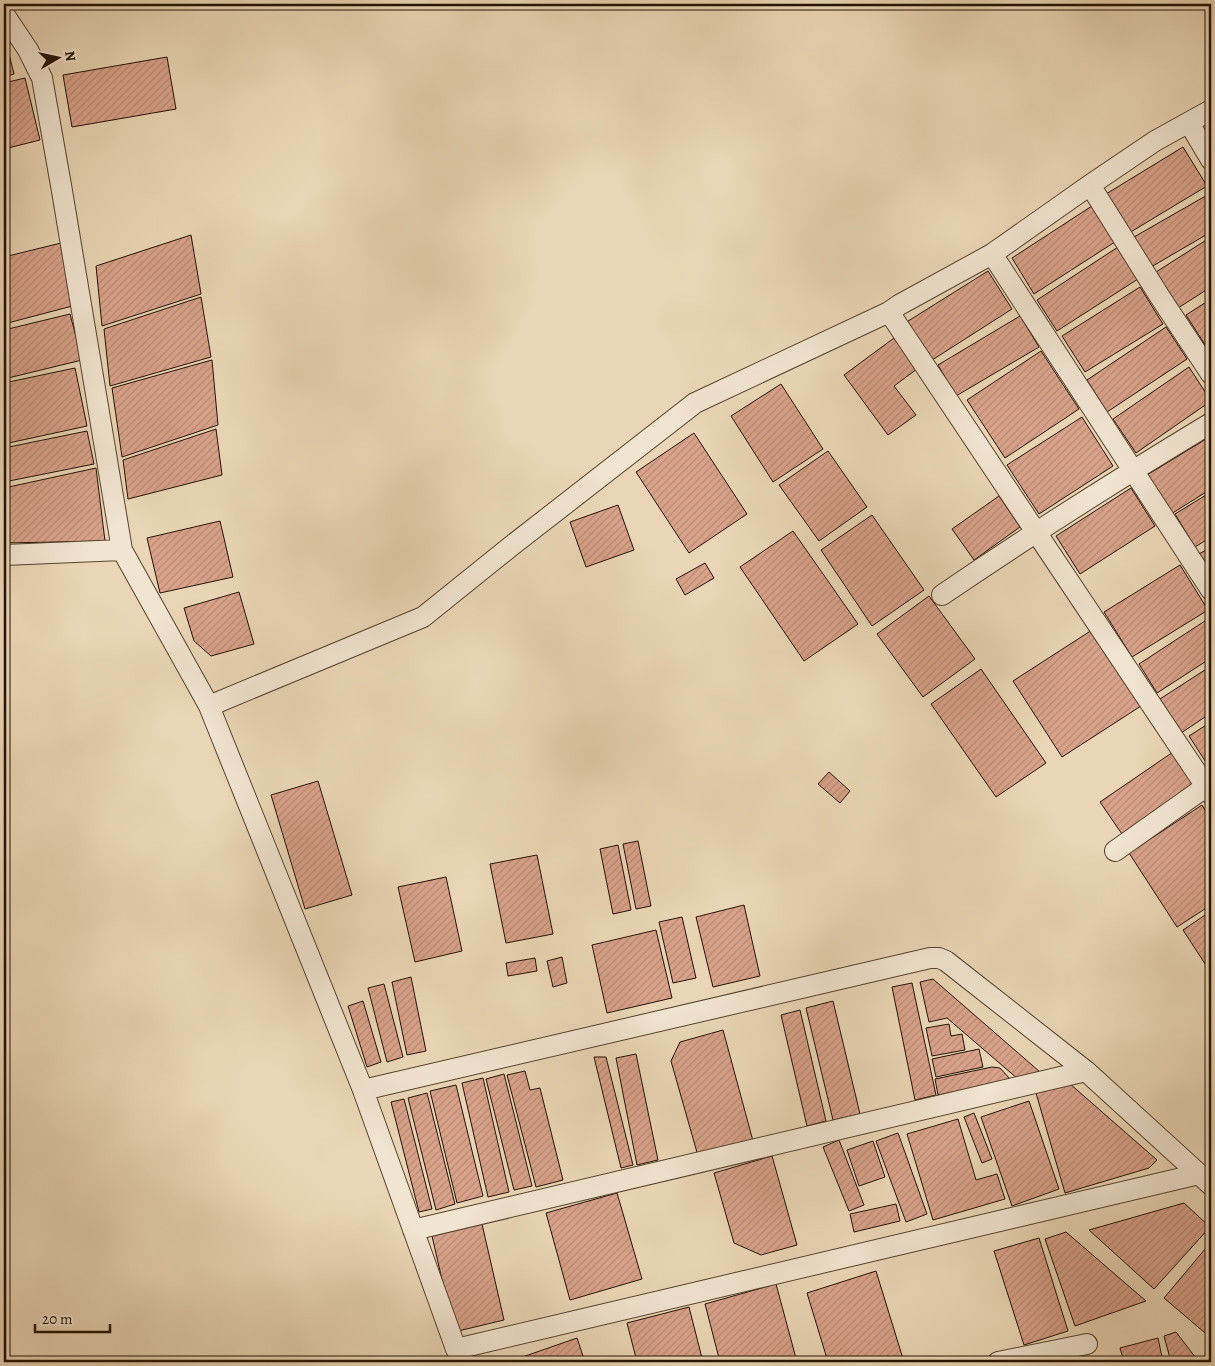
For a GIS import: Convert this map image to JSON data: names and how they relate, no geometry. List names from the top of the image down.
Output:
{
  "scale_bar": "20 m",
  "north": "right"
}
